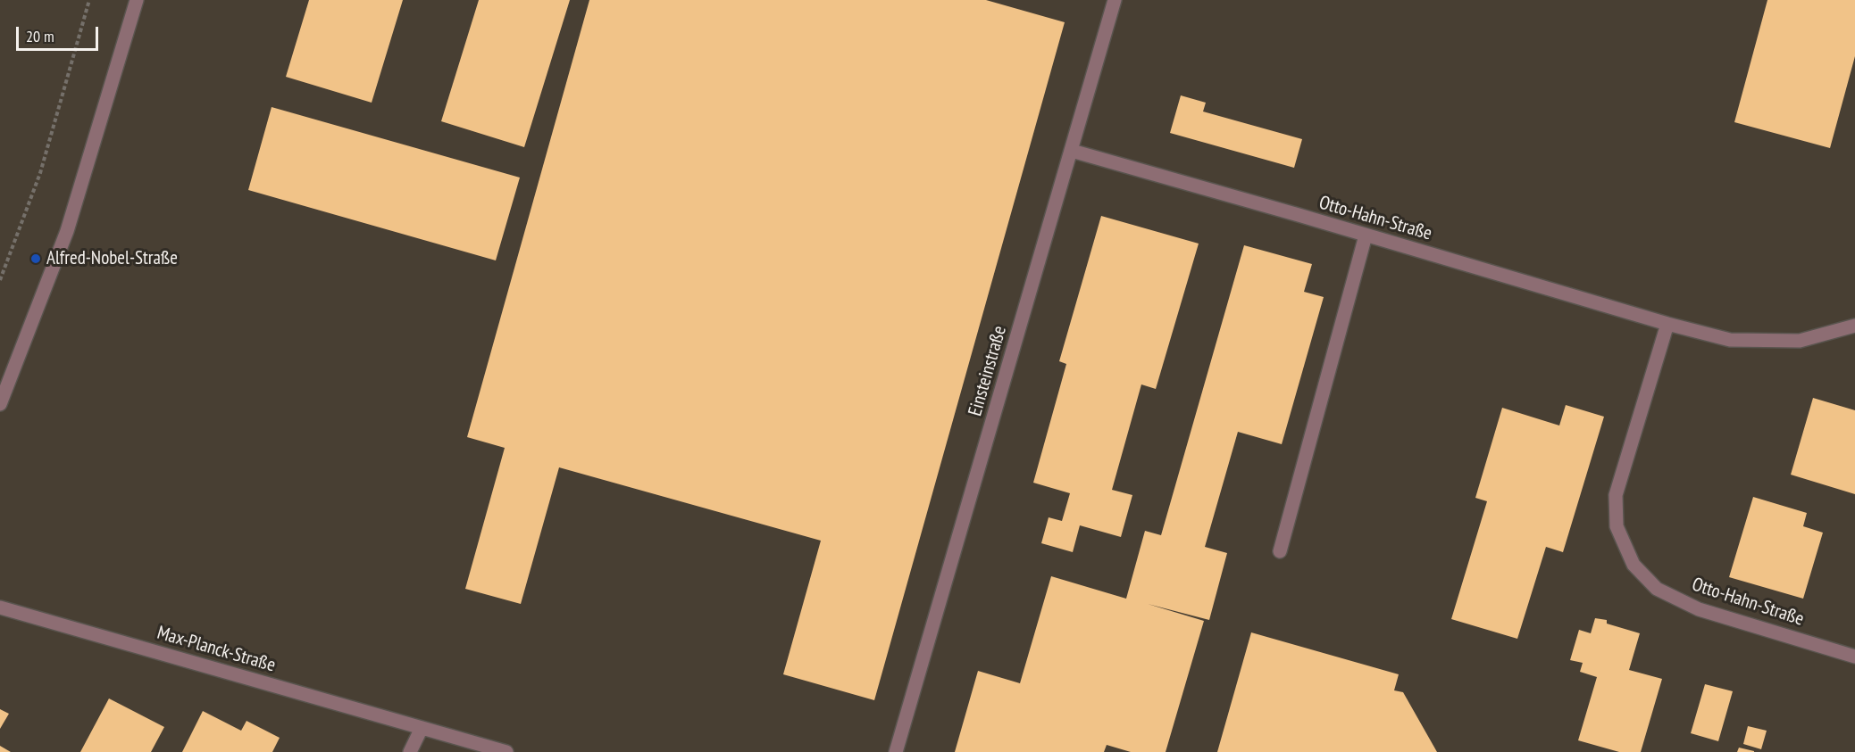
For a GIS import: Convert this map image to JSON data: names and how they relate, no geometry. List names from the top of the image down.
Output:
{
  "streets": {
    "street": ["Otto-Hahn-Straße", "Einsteinstraße", "Max-Planck-Straße"]
  },
  "crossings": [
    ["Otto-Hahn-Straße", "Einsteinstraße"]
  ],
  "places": ["Alfred-Nobel-Straße"],
  "scale_bar": "20 m"
}
